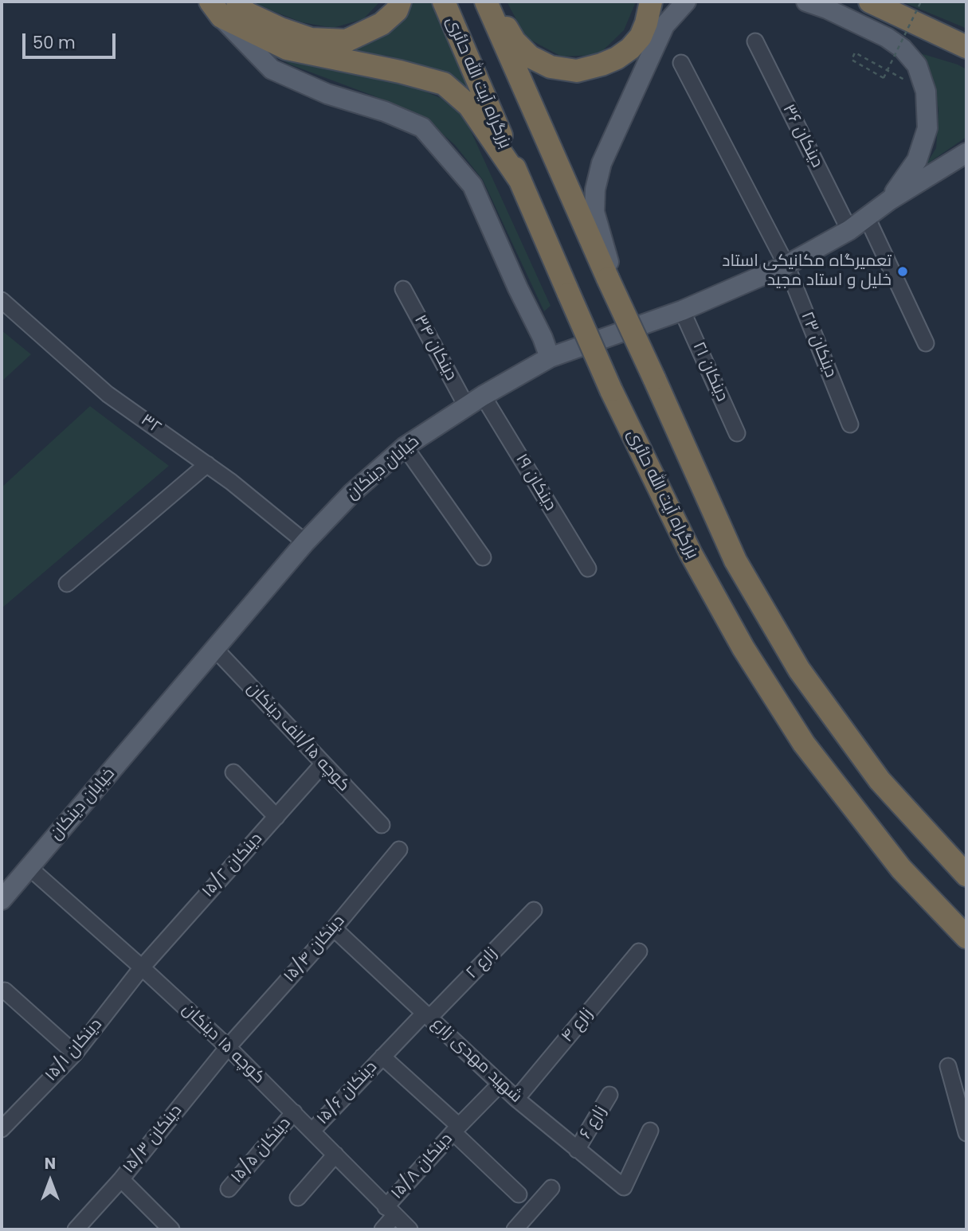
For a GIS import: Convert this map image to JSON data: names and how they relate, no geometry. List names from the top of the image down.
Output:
{
  "streets": {
    "highway": ["بزرگراه آیت الله حائری"],
    "main road": ["خیابان دینکان"],
    "street": [
      "۳۶ دینکان",
      "۲۳ دینکان",
      "۳۴ دینکان",
      "۲۱ دینکان",
      "۳۲",
      "۱۹ دینکان",
      "کوچه ۱۵/الف دینکان",
      "۱۵/۲ دینکان",
      "۱۵/۴ دینکان",
      "۲ زارع",
      "۴ زارع",
      "کوچه ۱۵ دینکان",
      "۱۵/۱ دینکان",
      "شهید مهدی زارع",
      "۱۵/۶ دینکان",
      "۶ زارع",
      "۱۵/۳ دینکان",
      "۱۵/۵ دینکان",
      "۱۵/۸ دینکان"
    ]
  },
  "crossings": [
    ["۳۶ دینکان", "خیابان دینکان"],
    ["۲۳ دینکان", "خیابان دینکان"],
    ["۳۴ دینکان", "خیابان دینکان"],
    ["۳۴ دینکان", "۱۹ دینکان"],
    ["۲۱ دینکان", "خیابان دینکان"],
    ["۳۲", "خیابان دینکان"],
    ["خیابان دینکان", "۱۹ دینکان"],
    ["خیابان دینکان", "کوچه ۱۵/الف دینکان"],
    ["خیابان دینکان", "کوچه ۱۵ دینکان"],
    ["کوچه ۱۵/الف دینکان", "۱۵/۲ دینکان"],
    ["۱۵/۲ دینکان", "کوچه ۱۵ دینکان"],
    ["۱۵/۲ دینکان", "۱۵/۱ دینکان"],
    ["۱۵/۴ دینکان", "کوچه ۱۵ دینکان"],
    ["۱۵/۴ دینکان", "شهید مهدی زارع"],
    ["۱۵/۴ دینکان", "۱۵/۳ دینکان"],
    ["۲ زارع", "شهید مهدی زارع"],
    ["۲ زارع", "۱۵/۶ دینکان"],
    ["۴ زارع", "شهید مهدی زارع"],
    ["کوچه ۱۵ دینکان", "۱۵/۱ دینکان"],
    ["کوچه ۱۵ دینکان", "۱۵/۶ دینکان"],
    ["کوچه ۱۵ دینکان", "۱۵/۳ دینکان"],
    ["کوچه ۱۵ دینکان", "۱۵/۵ دینکان"],
    ["کوچه ۱۵ دینکان", "۱۵/۸ دینکان"],
    ["شهید مهدی زارع", "۶ زارع"],
    ["شهید مهدی زارع", "۱۵/۸ دینکان"]
  ],
  "places": ["تعمیرگاه مکانیکی استاد خلیل و استاد مجید"],
  "scale_bar": "50 m",
  "north": "top"
}
